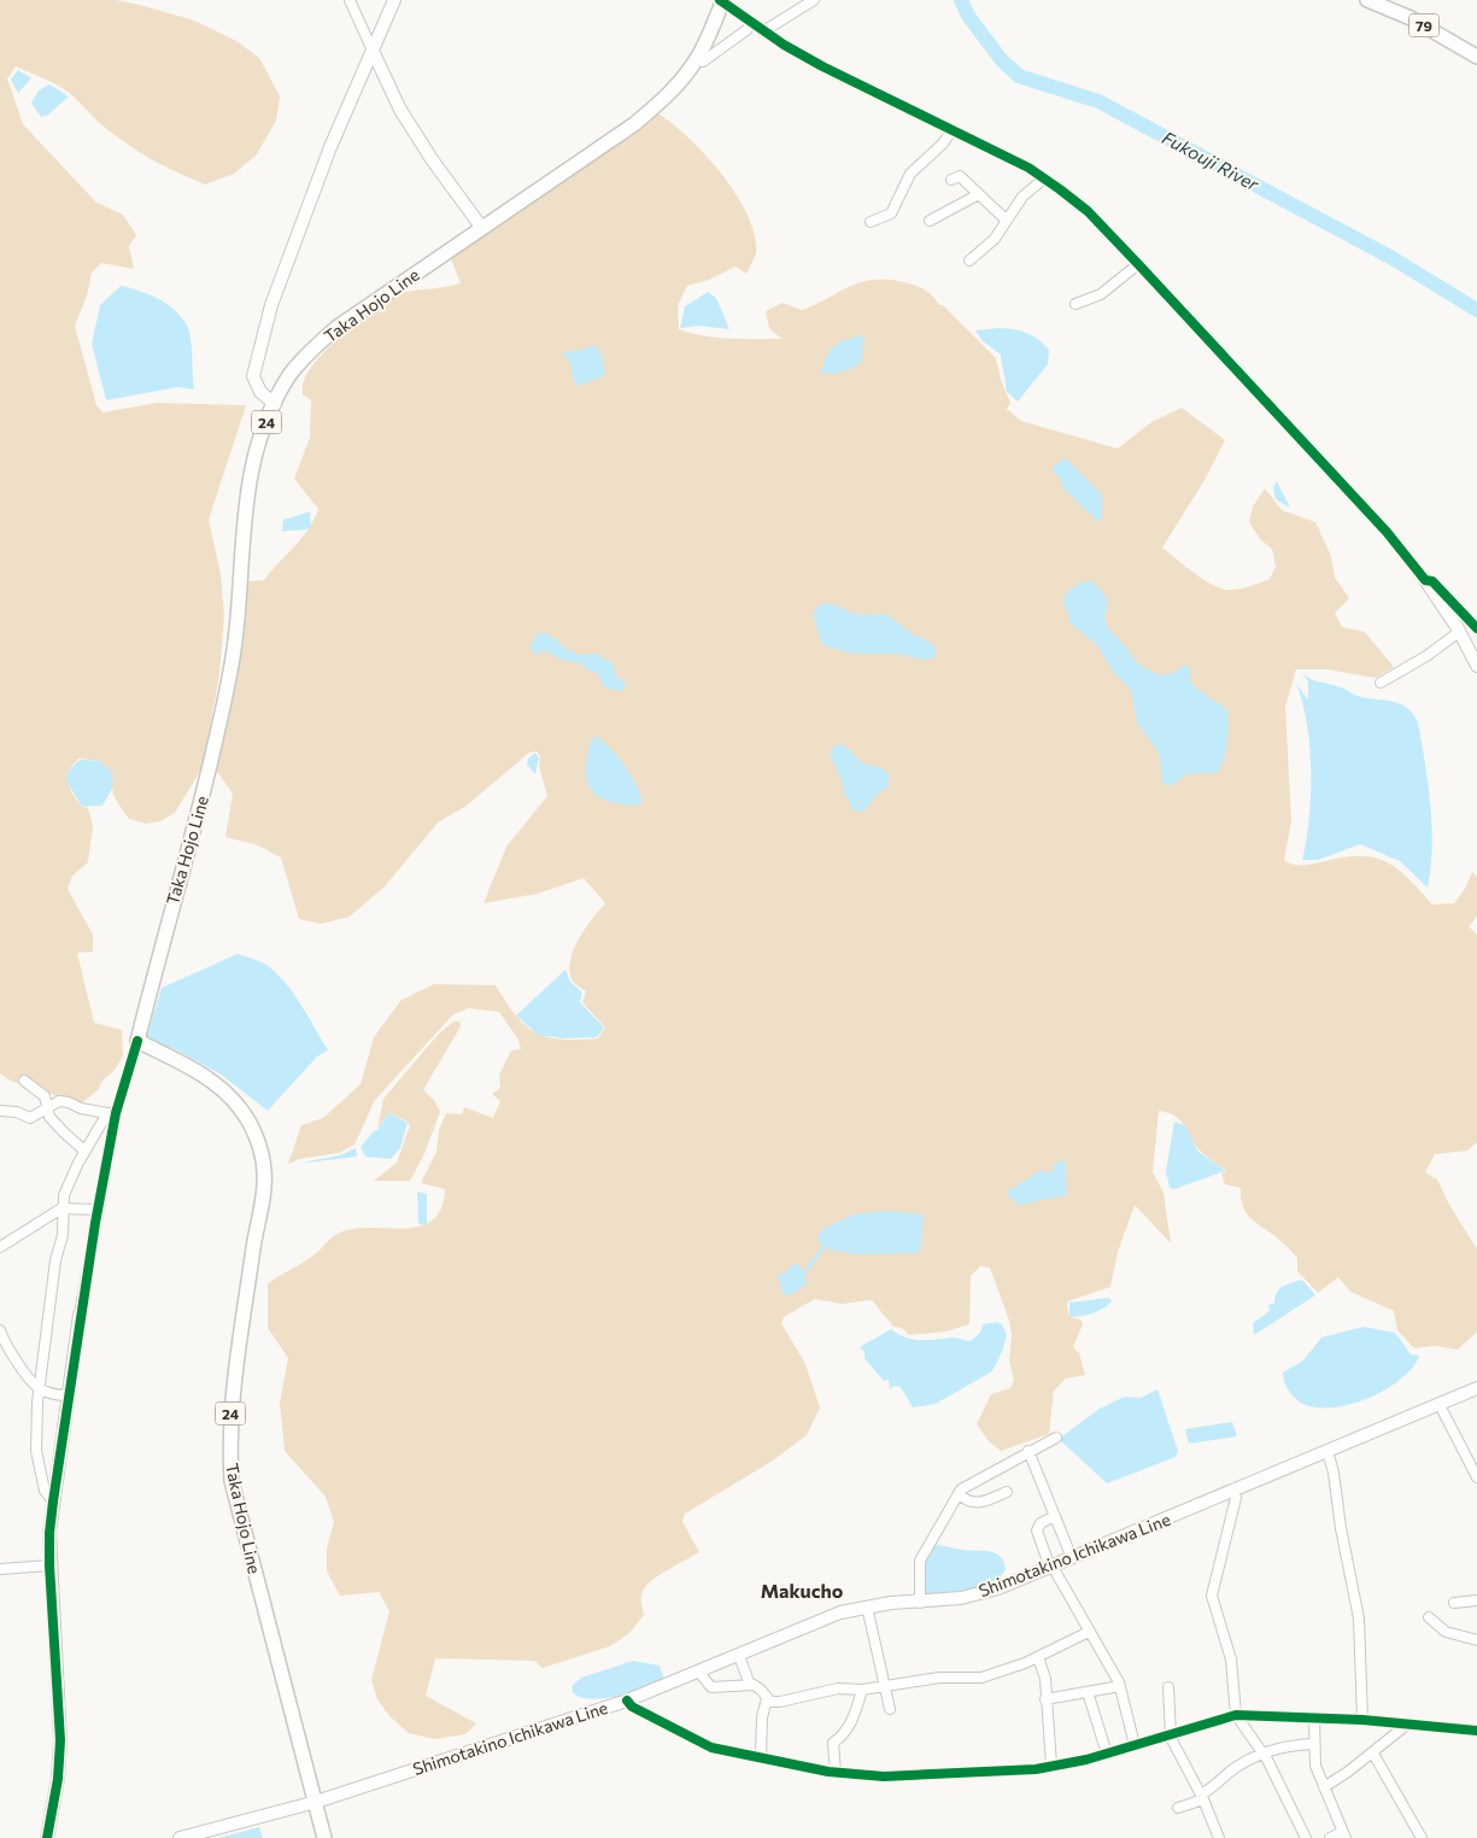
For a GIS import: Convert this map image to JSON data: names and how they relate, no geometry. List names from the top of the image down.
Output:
{
  "streets": {
    "main road": [
      "79",
      "Taka Hojo Line",
      "24",
      "Shimotakino Ichikawa Line"
    ]
  },
  "crossings": [
    ["Taka Hojo Line", "Shimotakino Ichikawa Line"]
  ],
  "districts": ["Makucho"],
  "water": ["Fukouji River"]
}
